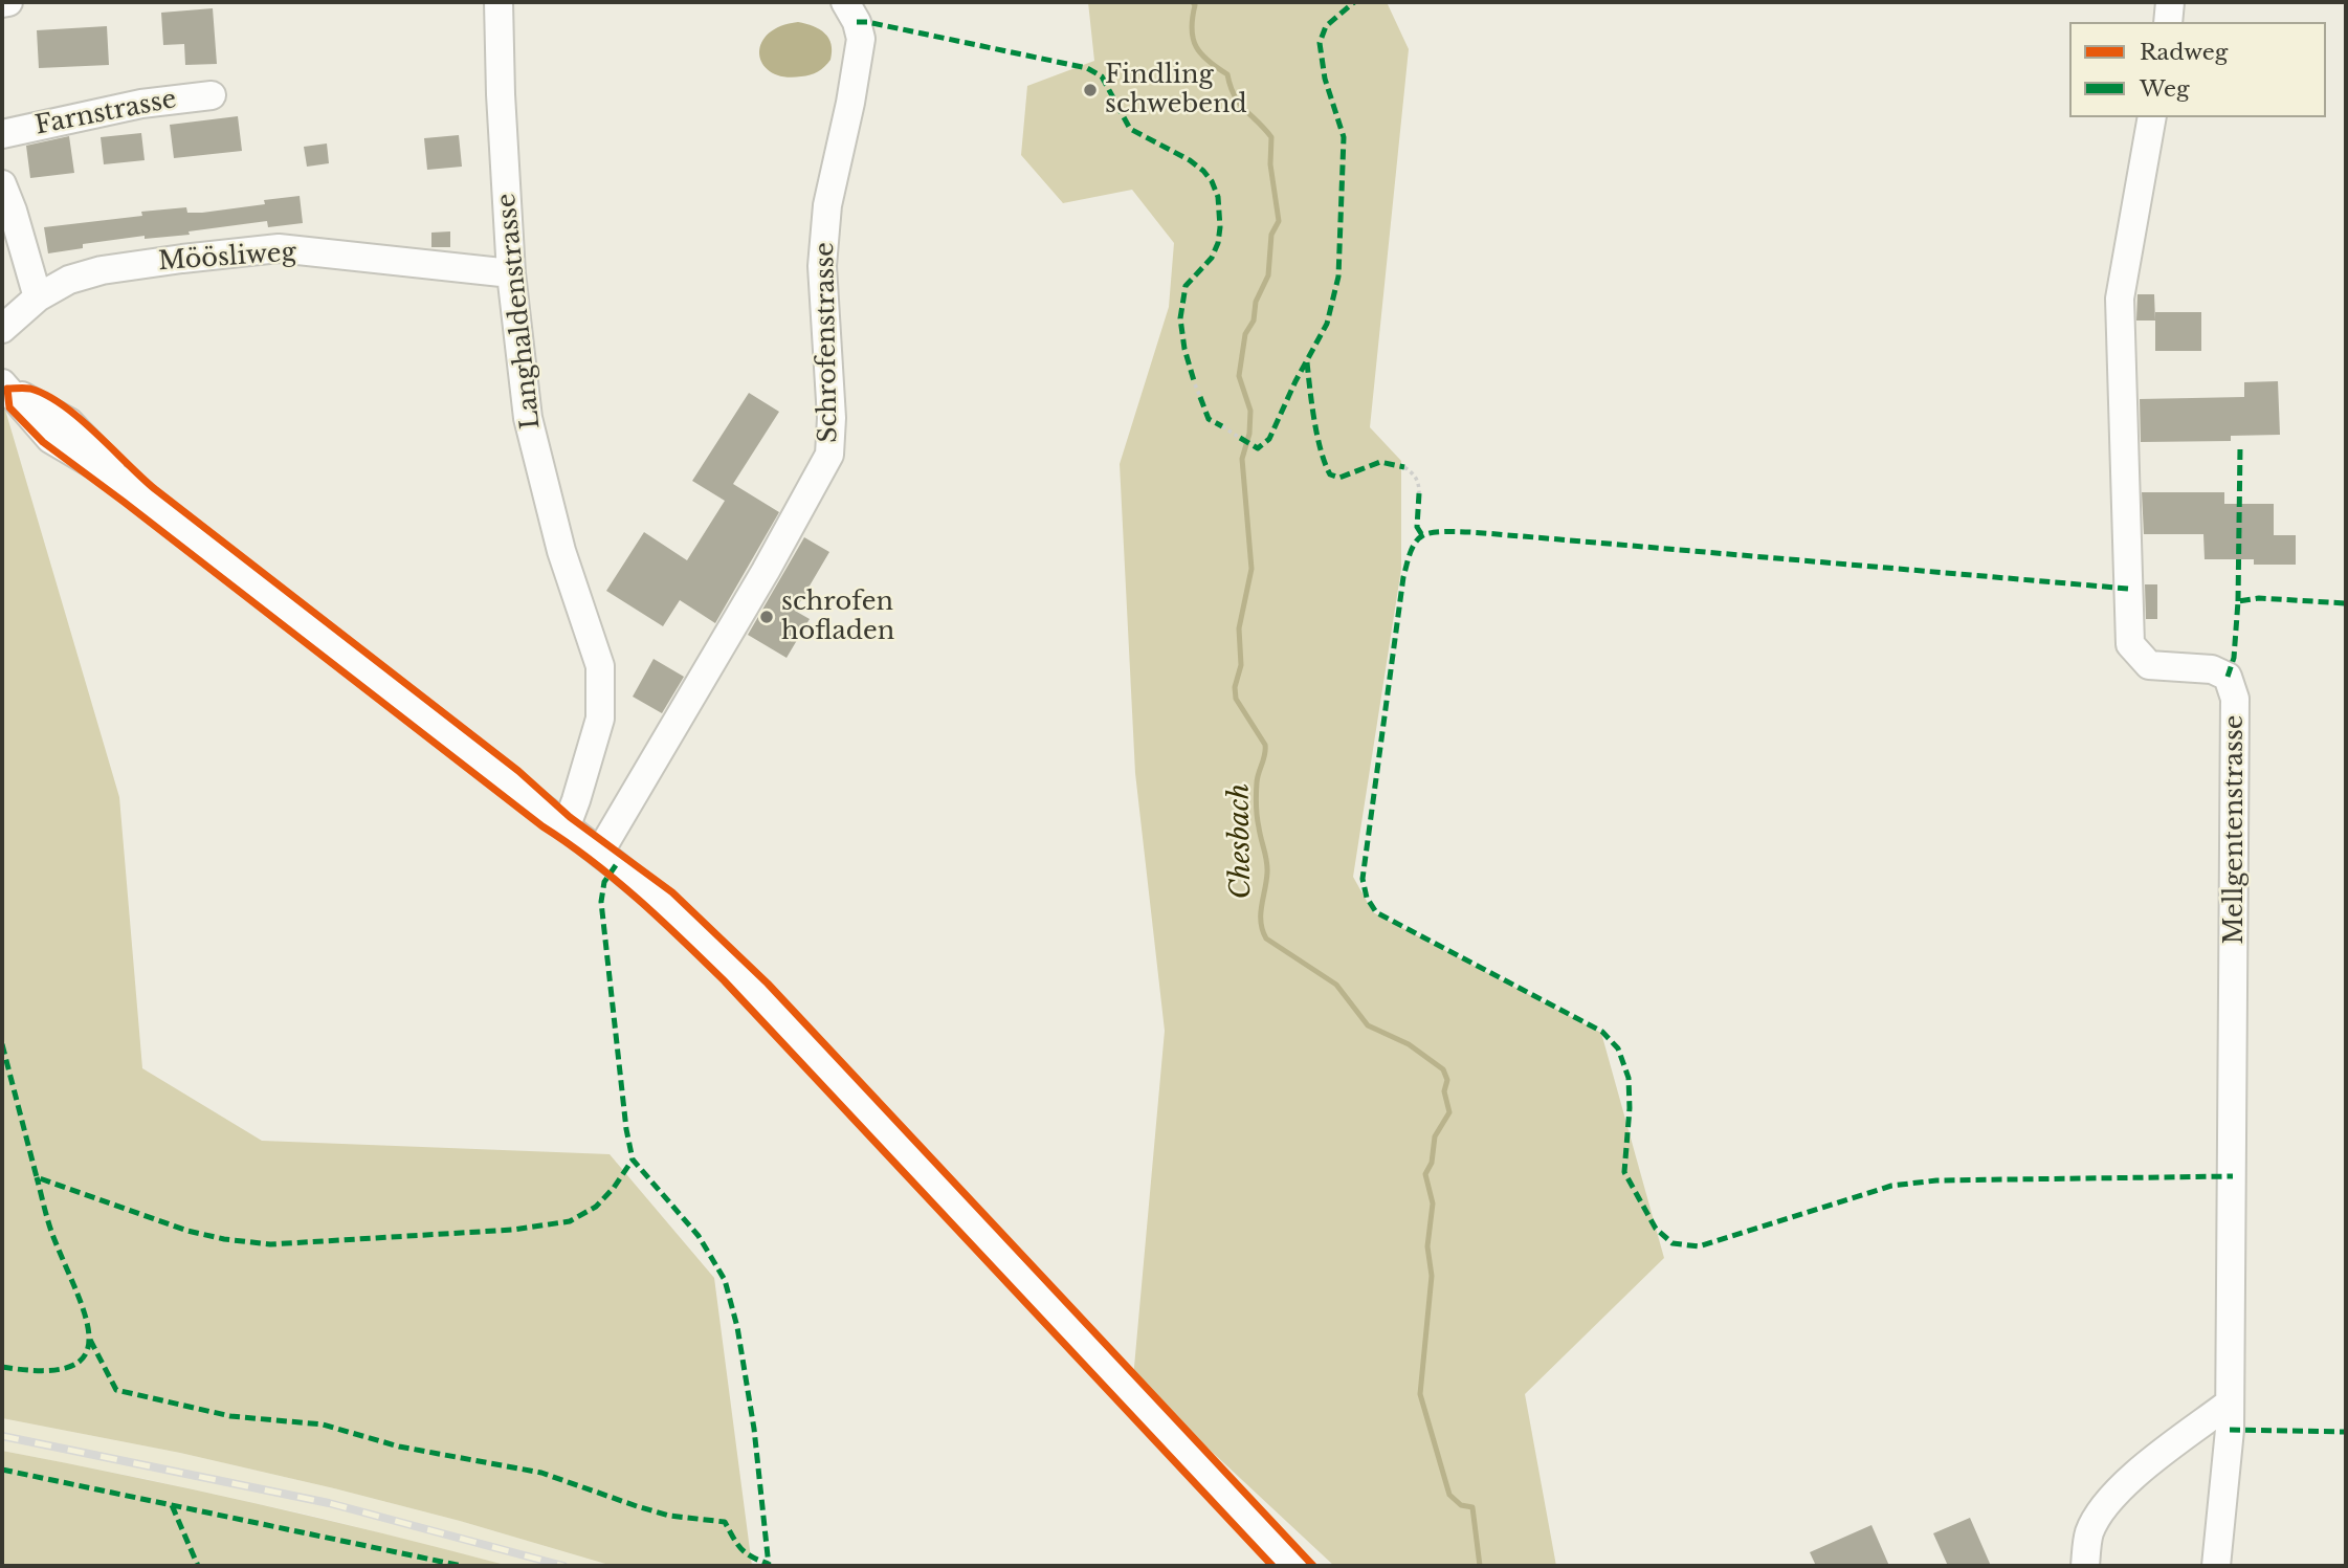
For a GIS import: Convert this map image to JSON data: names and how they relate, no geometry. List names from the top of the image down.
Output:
{
  "streets": {
    "street": [
      "Farnstrasse",
      "Möösliweg",
      "Langhaldenstrasse",
      "Schrofenstrasse",
      "Mellgentenstrasse"
    ]
  },
  "crossings": [
    ["Möösliweg", "Langhaldenstrasse"]
  ],
  "water": ["Chesbach"],
  "places": ["Findling schwebend", "schrofen hofladen"],
  "legend": ["Radweg", "Weg"]
}
